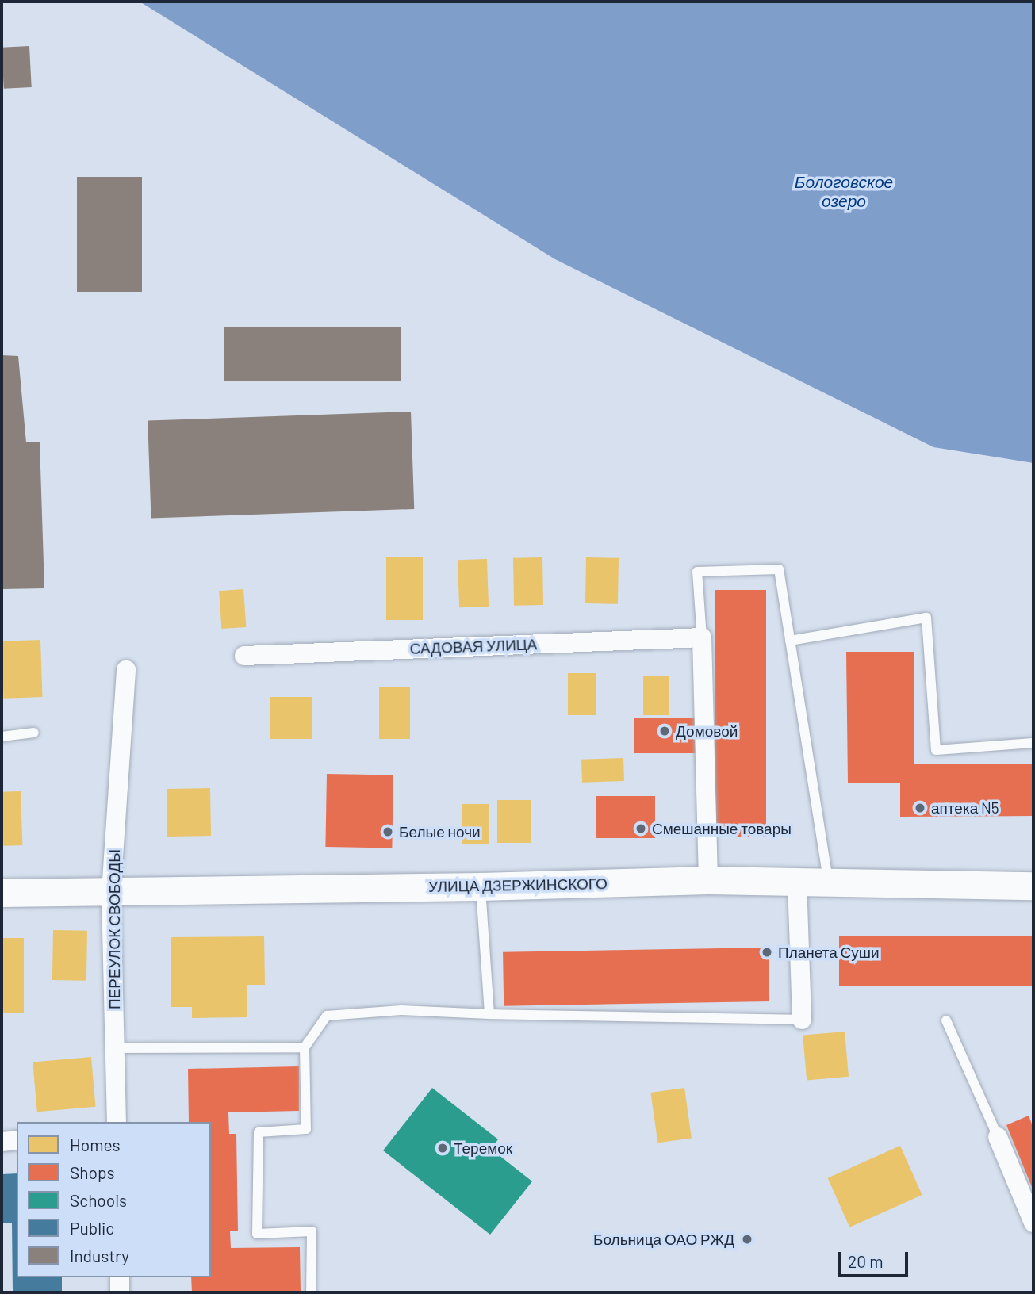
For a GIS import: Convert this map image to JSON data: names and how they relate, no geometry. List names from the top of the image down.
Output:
{
  "streets": {
    "main road": ["УЛИЦА ДЗЕРЖИНСКОГО"],
    "street": ["САДОВАЯ УЛИЦА", "ПЕРЕУЛОК СВОБОДЫ"]
  },
  "crossings": [
    ["УЛИЦА ДЗЕРЖИНСКОГО", "ПЕРЕУЛОК СВОБОДЫ"]
  ],
  "water": ["Бологовское озеро"],
  "places": [
    "Домовой",
    "аптека N5",
    "Смешанные товары",
    "Белые ночи",
    "Планета Суши",
    "Теремок",
    "Больница ОАО РЖД"
  ],
  "legend": [
    "Homes",
    "Shops",
    "Schools",
    "Public",
    "Industry"
  ],
  "scale_bar": "20 m"
}
